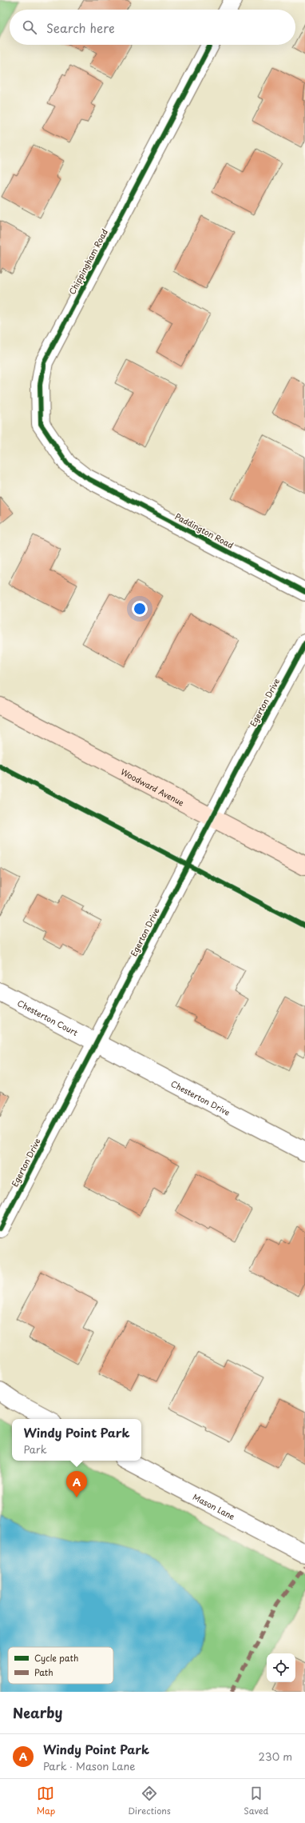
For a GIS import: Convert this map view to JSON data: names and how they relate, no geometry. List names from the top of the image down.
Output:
{
  "streets": {
    "main road": ["Woodward Avenue"],
    "street": [
      "Chippingham Road",
      "Paddington Road",
      "Egerton Drive",
      "Chesterton Court",
      "Chesterton Drive",
      "Mason Lane"
    ]
  },
  "crossings": [
    ["Chippingham Road", "Paddington Road"],
    ["Egerton Drive", "Woodward Avenue"],
    ["Egerton Drive", "Chesterton Court"],
    ["Egerton Drive", "Chesterton Drive"],
    ["Chesterton Court", "Chesterton Drive"]
  ],
  "legend": ["Cycle path", "Path"],
  "page": {
    "search": "Search here",
    "popup": ["Windy Point Park", "Park"],
    "pins": "A",
    "heading": "Nearby",
    "list": [
      {
        "mark": "A",
        "name": "Windy Point Park",
        "note": "Park · Mason Lane",
        "value": "230 m"
      }
    ],
    "nav": ["Map", "Directions", "Saved"]
  }
}
